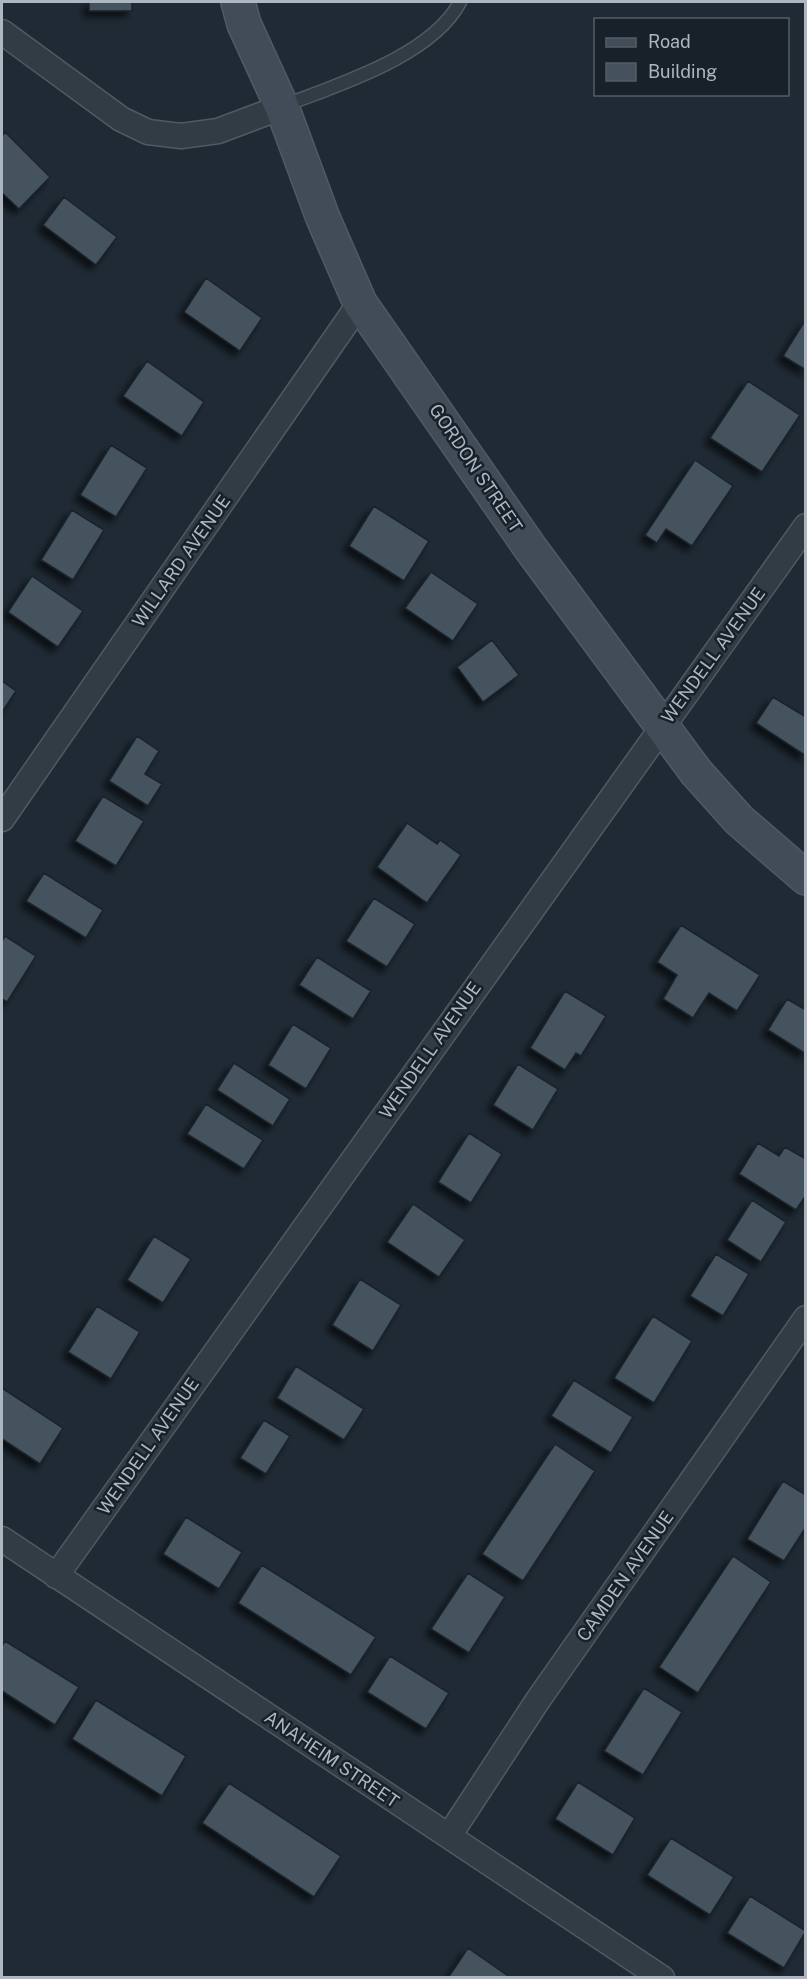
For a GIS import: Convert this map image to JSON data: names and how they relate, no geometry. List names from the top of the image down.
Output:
{
  "streets": {
    "street": [
      "GORDON STREET",
      "WILLARD AVENUE",
      "WENDELL AVENUE",
      "CAMDEN AVENUE",
      "ANAHEIM STREET"
    ]
  },
  "crossings": [
    ["GORDON STREET", "WILLARD AVENUE"],
    ["GORDON STREET", "WENDELL AVENUE"],
    ["WENDELL AVENUE", "ANAHEIM STREET"],
    ["CAMDEN AVENUE", "ANAHEIM STREET"]
  ],
  "legend": ["Road", "Building"]
}
